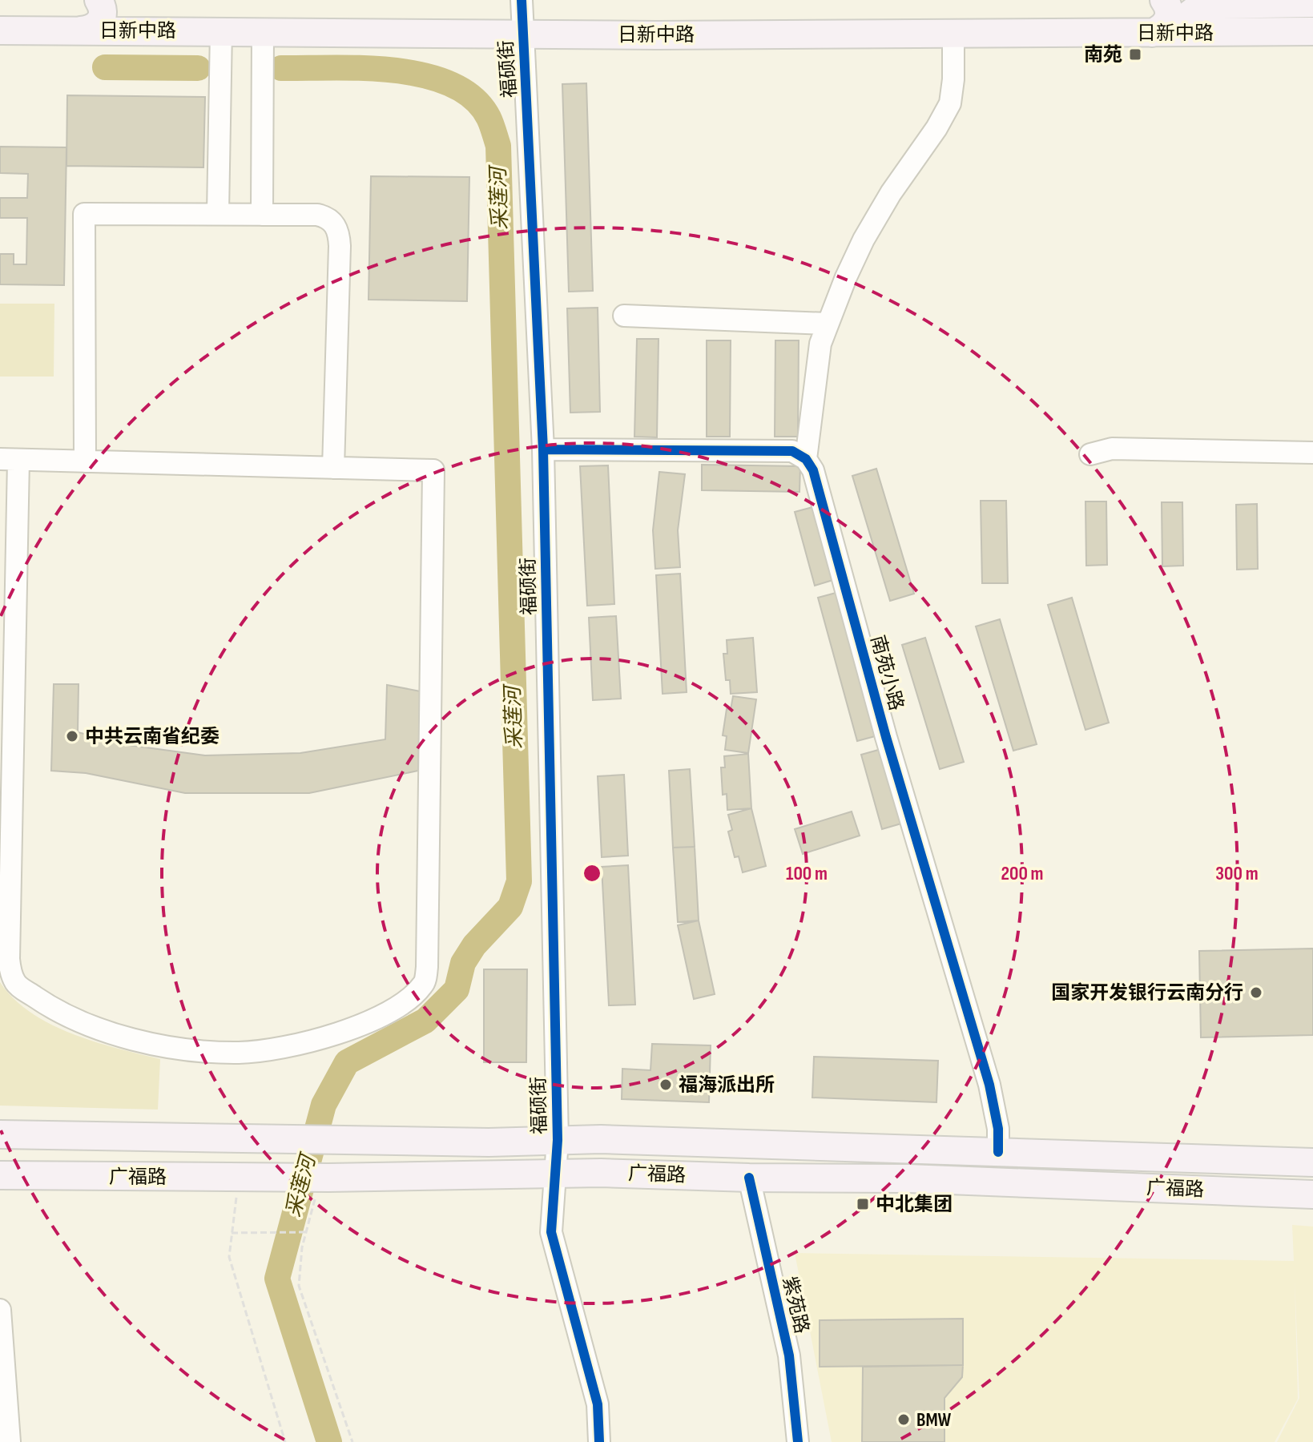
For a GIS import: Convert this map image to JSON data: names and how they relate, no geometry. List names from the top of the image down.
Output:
{
  "streets": {
    "main road": ["日新中路", "广福路"],
    "street": ["福硕街", "南苑小路", "紫苑路"]
  },
  "crossings": [
    ["日新中路", "福硕街"],
    ["福硕街", "广福路"],
    ["南苑小路", "广福路"],
    ["广福路", "紫苑路"]
  ],
  "water": ["采莲河"],
  "places": {
    "transit": ["南苑", "中北集团"],
    "other": [
      "中共云南省纪委",
      "国家开发银行云南分行",
      "福海派出所",
      "BMW"
    ]
  },
  "rings": ["100 m", "200 m", "300 m"]
}
